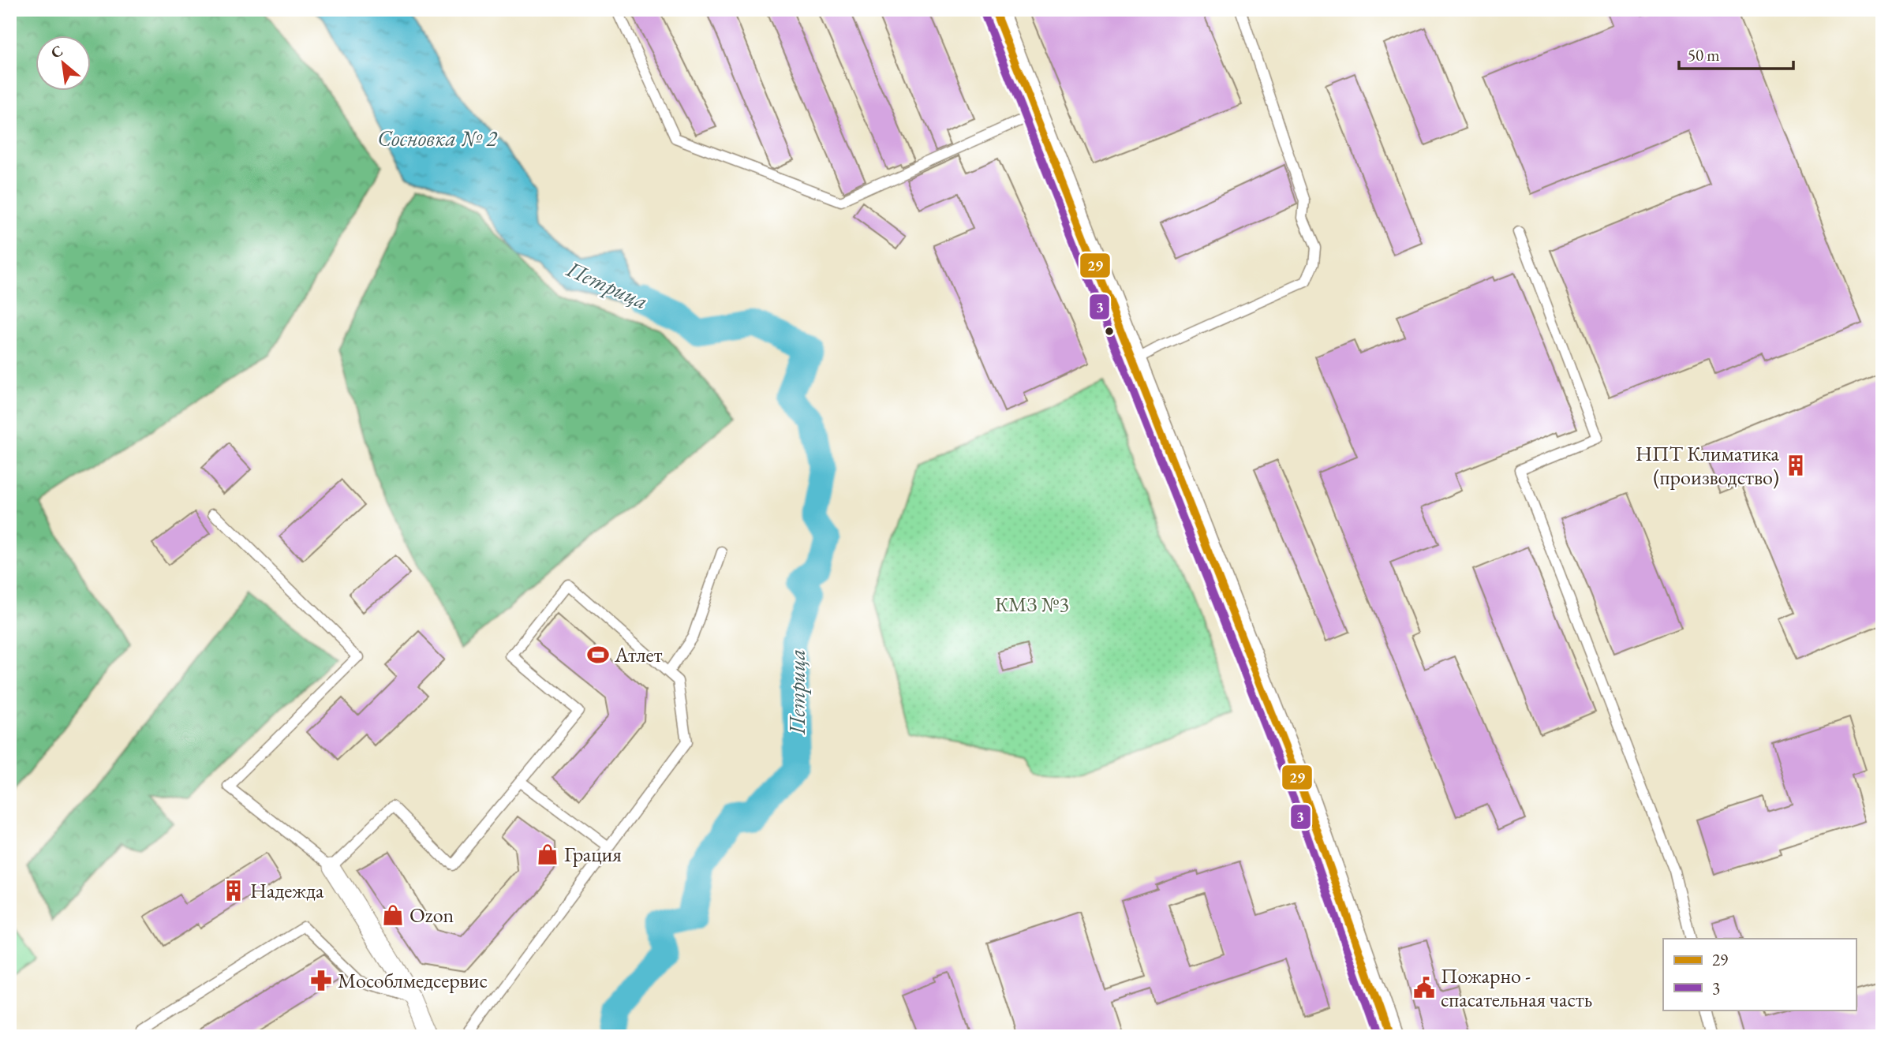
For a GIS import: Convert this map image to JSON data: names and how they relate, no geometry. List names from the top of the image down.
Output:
{
  "water": ["Сосновка № 2", "Петрица"],
  "parks": ["КМЗ №3"],
  "places": {
    "building": ["НПТ Климатика (производство)", "Надежда"],
    "sports": ["Атлет"],
    "shop": ["Грация", "Ozon"],
    "pharmacy": ["Мособлмедсервис"],
    "public building": ["Пожарно - спасательная часть"]
  },
  "lines": ["transit line 29", "transit line 3"],
  "legend": ["29", "3"],
  "scale_bar": "50 m",
  "north": "top left"
}
